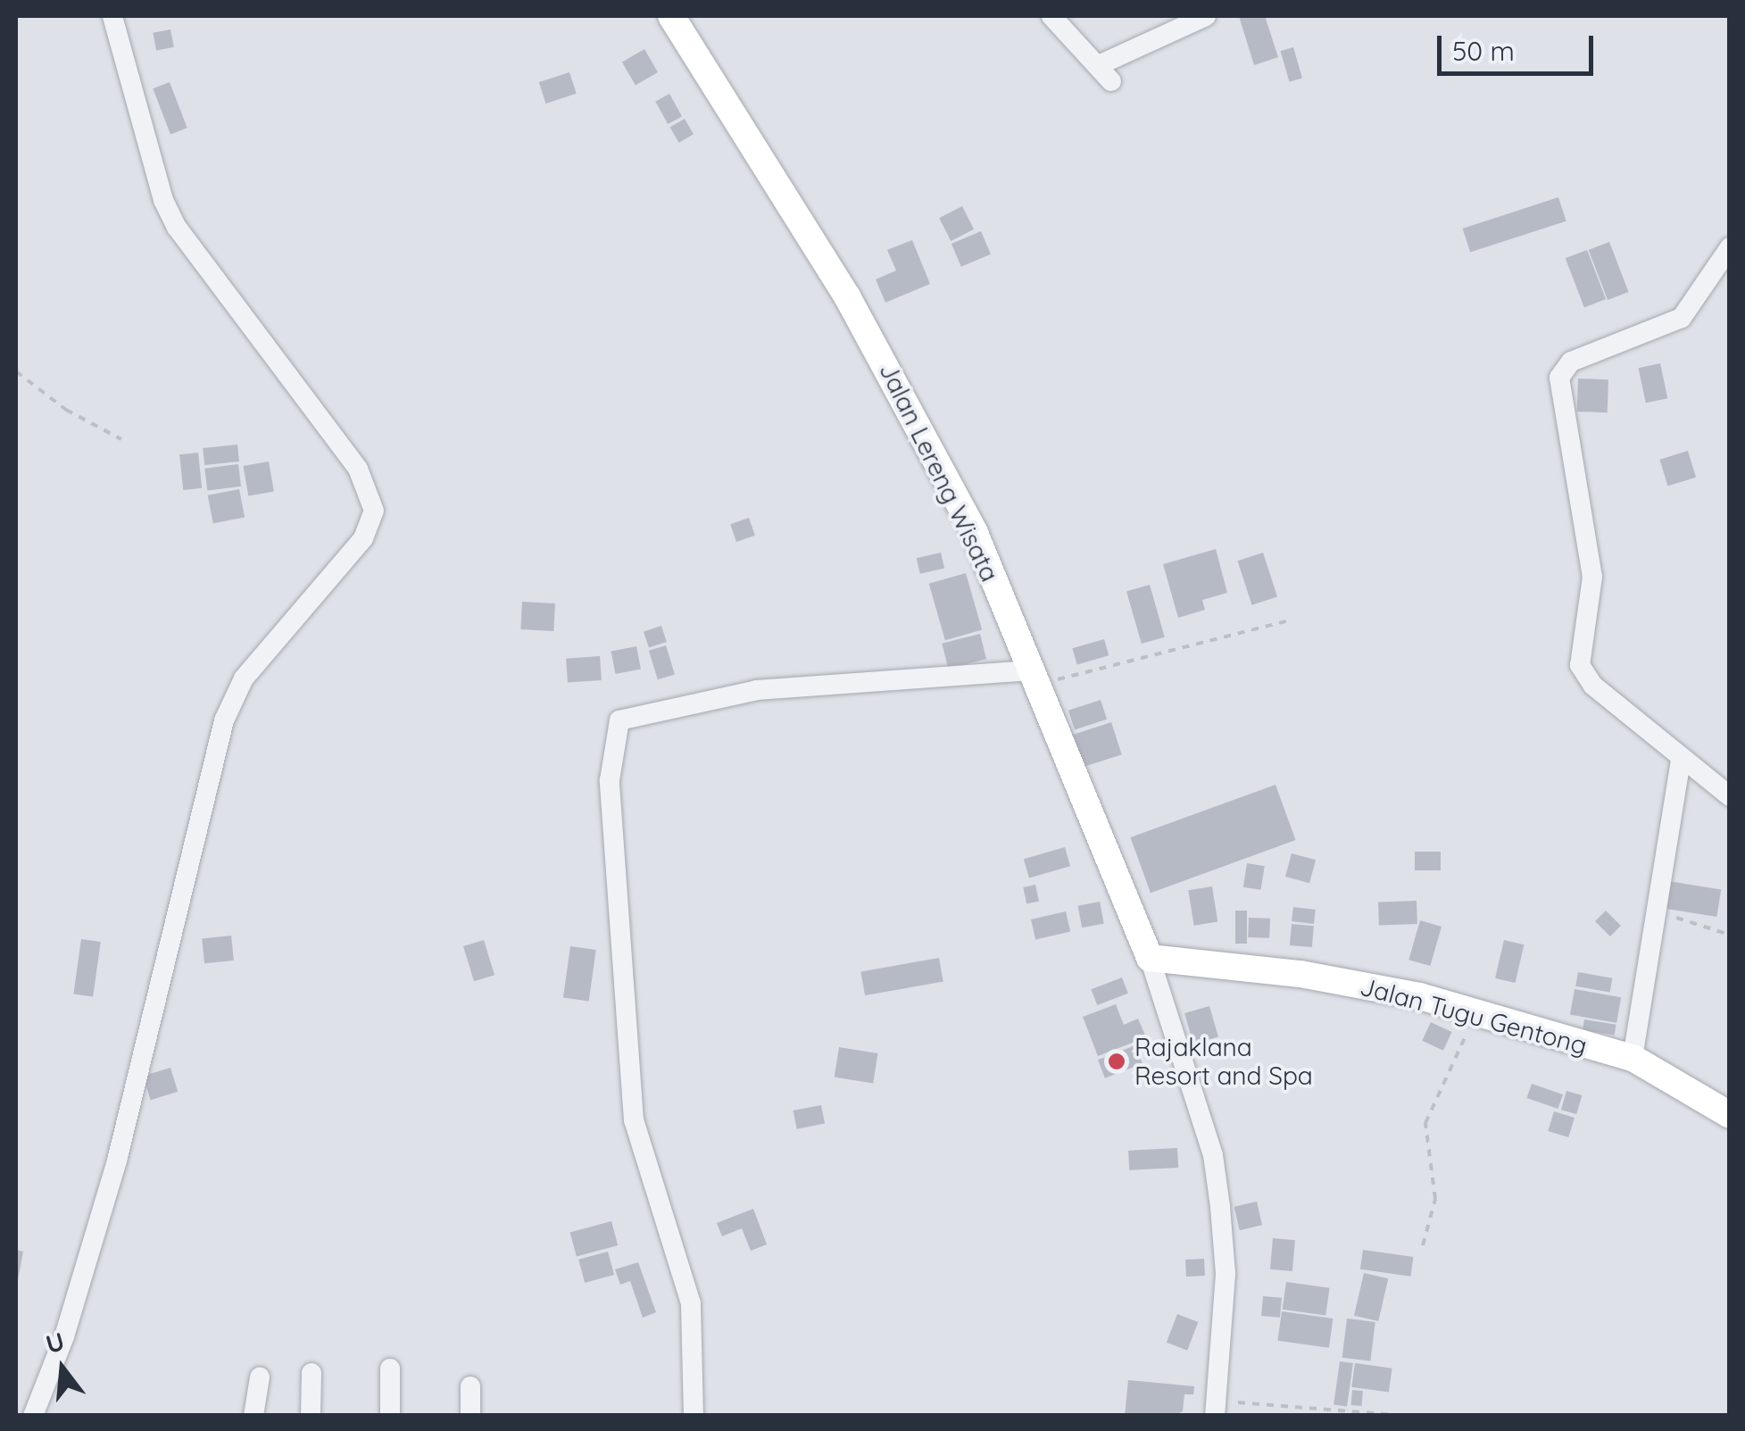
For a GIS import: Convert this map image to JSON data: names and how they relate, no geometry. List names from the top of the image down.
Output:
{
  "streets": {
    "main road": ["Jalan Lereng Wisata", "Jalan Tugu Gentong"]
  },
  "crossings": [
    ["Jalan Lereng Wisata", "Jalan Tugu Gentong"]
  ],
  "places": ["Rajaklana Resort and Spa"],
  "scale_bar": "50 m",
  "north": "top"
}
